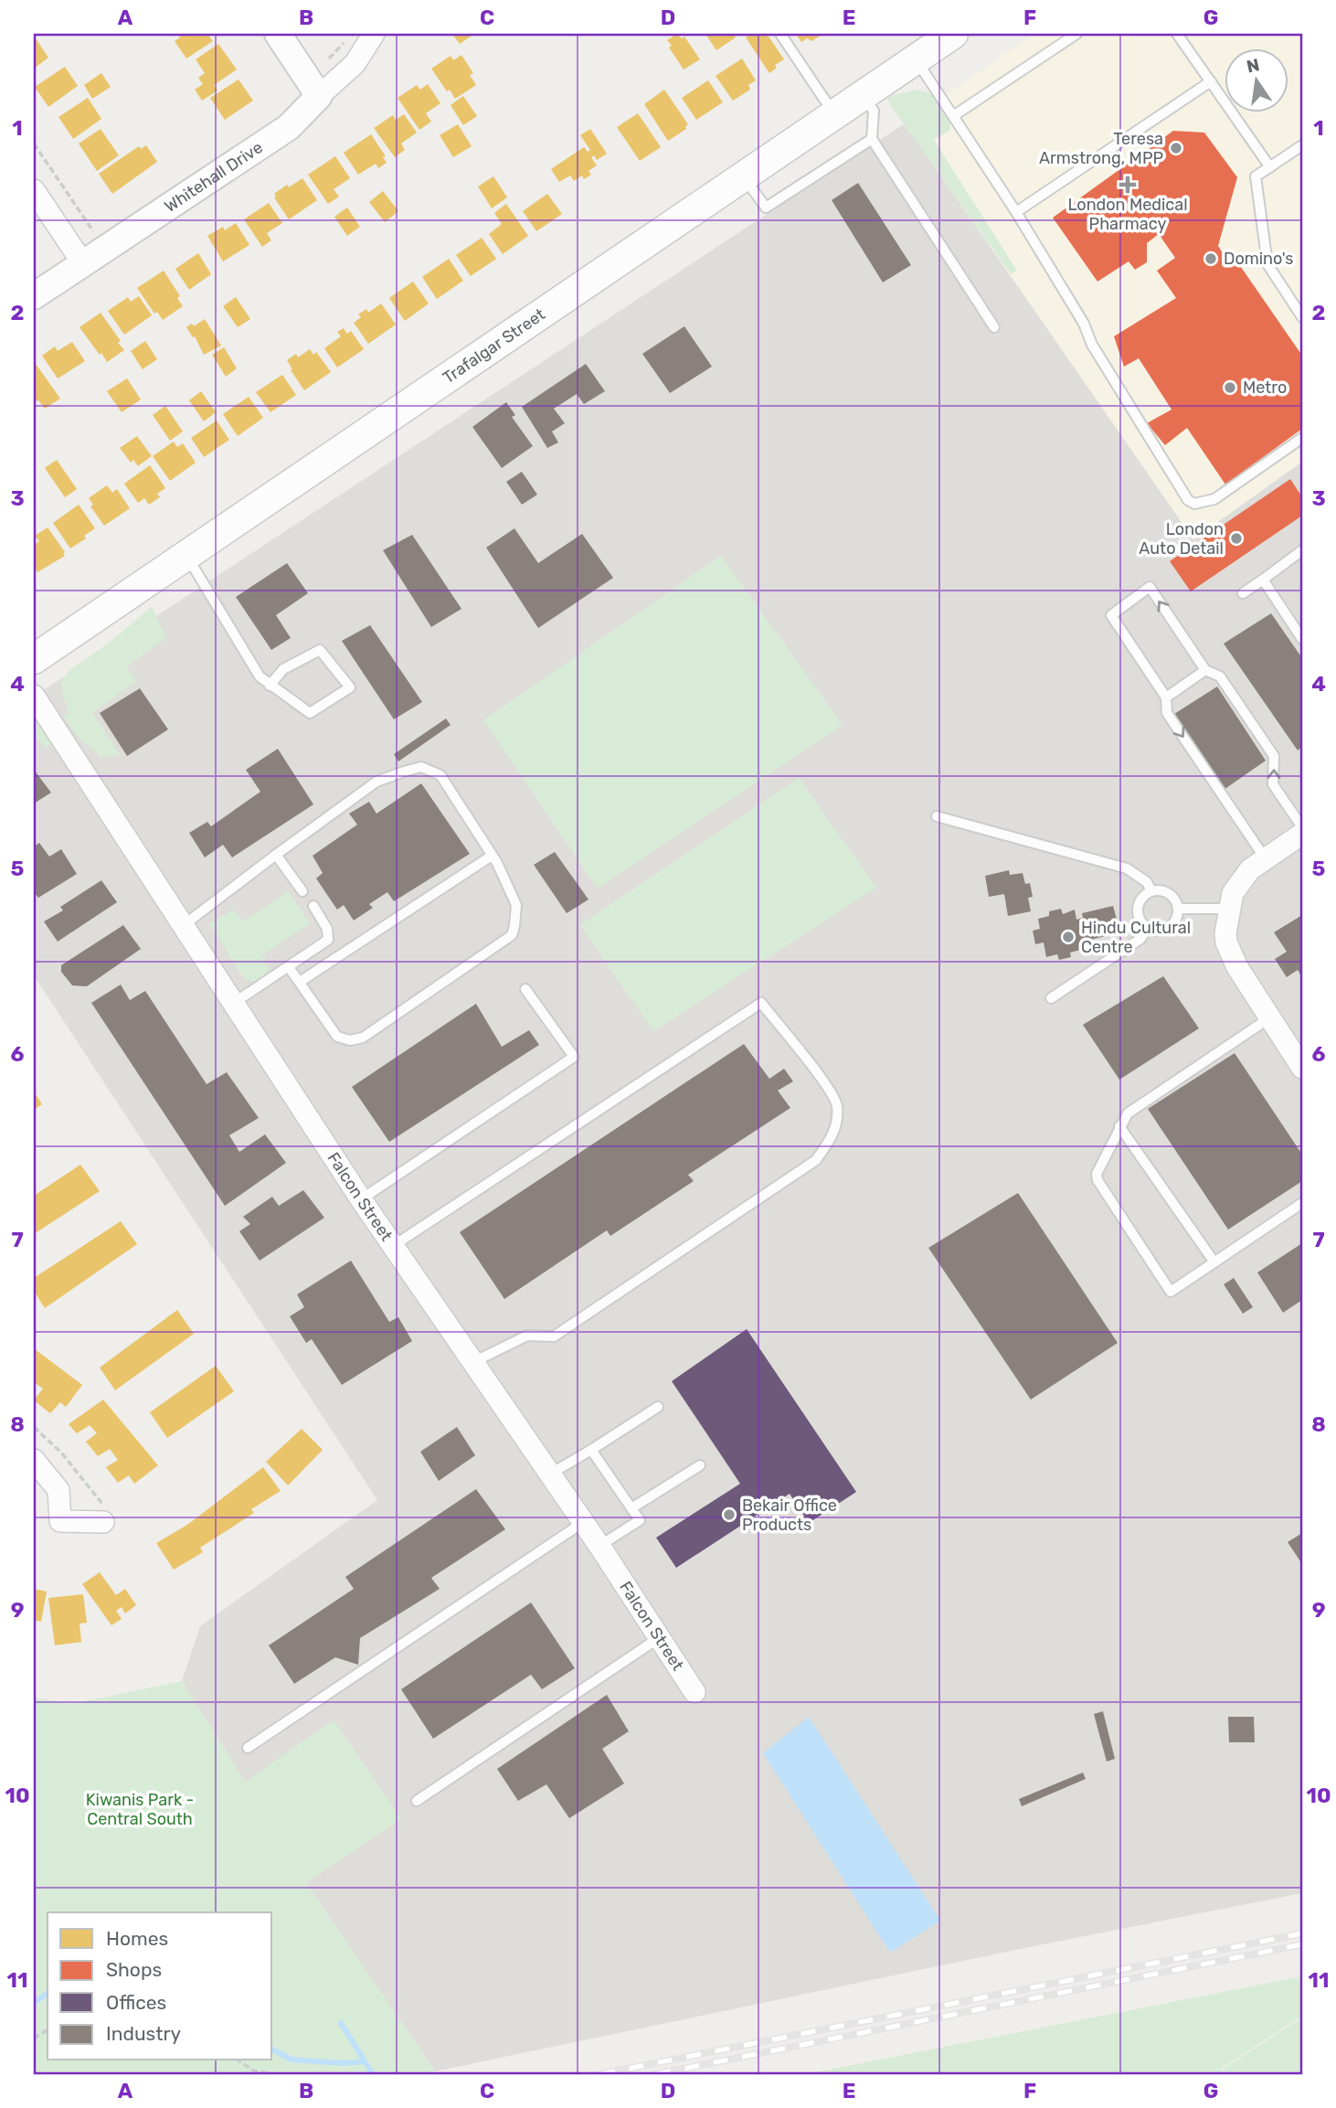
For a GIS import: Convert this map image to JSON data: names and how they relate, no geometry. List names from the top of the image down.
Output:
{
  "streets": {
    "main road": ["Trafalgar Street"],
    "street": ["Whitehall Drive", "Falcon Street"]
  },
  "parks": ["Kiwanis Park - Central South"],
  "places": {
    "other": [
      "Teresa Armstrong, MPP",
      "Domino's",
      "Metro",
      "London Auto Detail",
      "Hindu Cultural Centre",
      "Bekair Office Products"
    ],
    "health": ["London Medical Pharmacy"]
  },
  "legend": [
    "Homes",
    "Shops",
    "Offices",
    "Industry"
  ],
  "north": "top",
  "grid": {
    "columns": [
      "A",
      "B",
      "C",
      "D",
      "E",
      "F",
      "G"
    ],
    "rows": [
      "1",
      "2",
      "3",
      "4",
      "5",
      "6",
      "7",
      "8",
      "9",
      "10",
      "11"
    ]
  }
}
